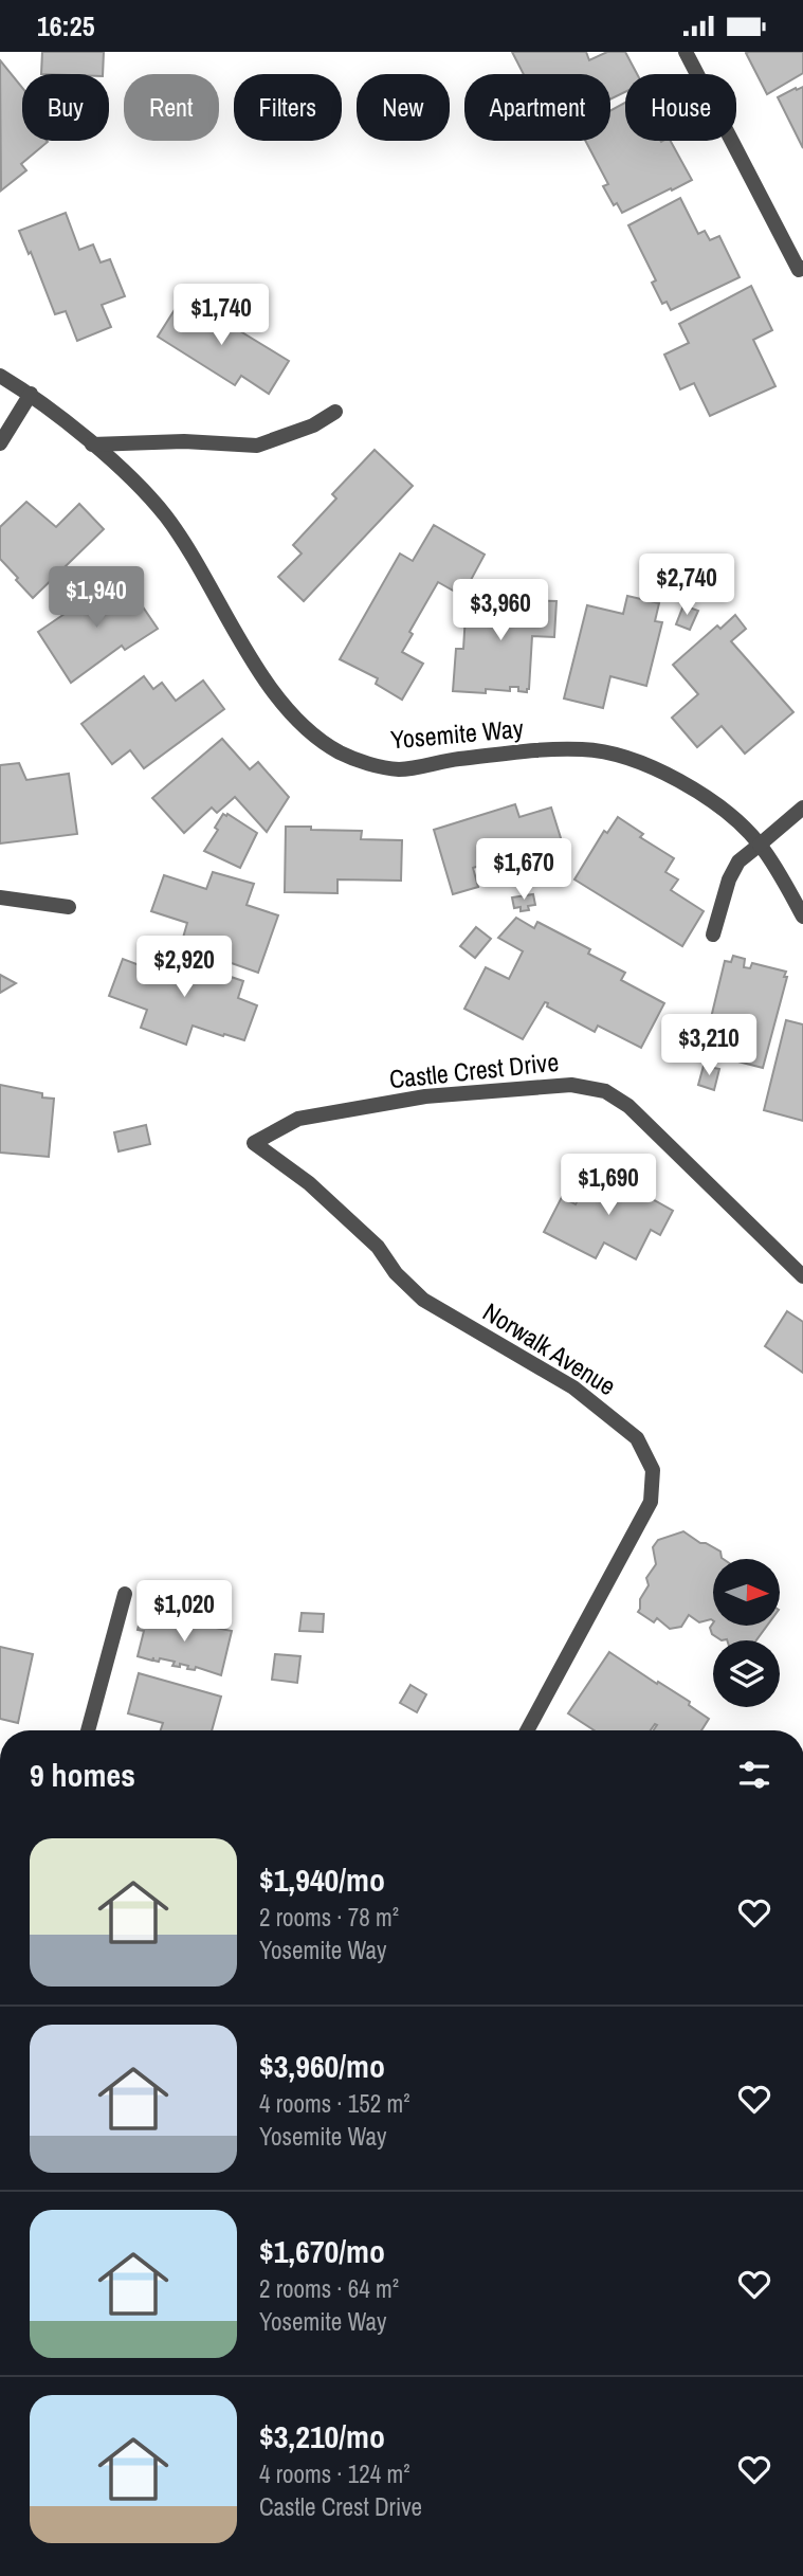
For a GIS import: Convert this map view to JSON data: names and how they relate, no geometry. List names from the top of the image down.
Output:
{
  "streets": {
    "street": ["Yosemite Way", "Castle Crest Drive", "Norwalk Avenue"]
  },
  "crossings": [
    ["Castle Crest Drive", "Norwalk Avenue"]
  ],
  "north": "right",
  "page": {
    "status": "16:25",
    "chip": [
      "Buy",
      "Rent",
      "Filters",
      "New",
      "Apartment",
      "House"
    ],
    "price": [
      "$1,740",
      "$2,740",
      "$1,940",
      "$3,960",
      "$1,670",
      "$2,920",
      "$3,210",
      "$1,690",
      "$1,020"
    ],
    "heading": "9 homes",
    "list": [
      {
        "name": "$1,940/mo",
        "note": "2 rooms · 78 m² · Yosemite Way"
      },
      {
        "name": "$3,960/mo",
        "note": "4 rooms · 152 m² · Yosemite Way"
      },
      {
        "name": "$1,670/mo",
        "note": "2 rooms · 64 m² · Yosemite Way"
      },
      {
        "name": "$3,210/mo",
        "note": "4 rooms · 124 m² · Castle Crest Drive"
      }
    ]
  }
}
